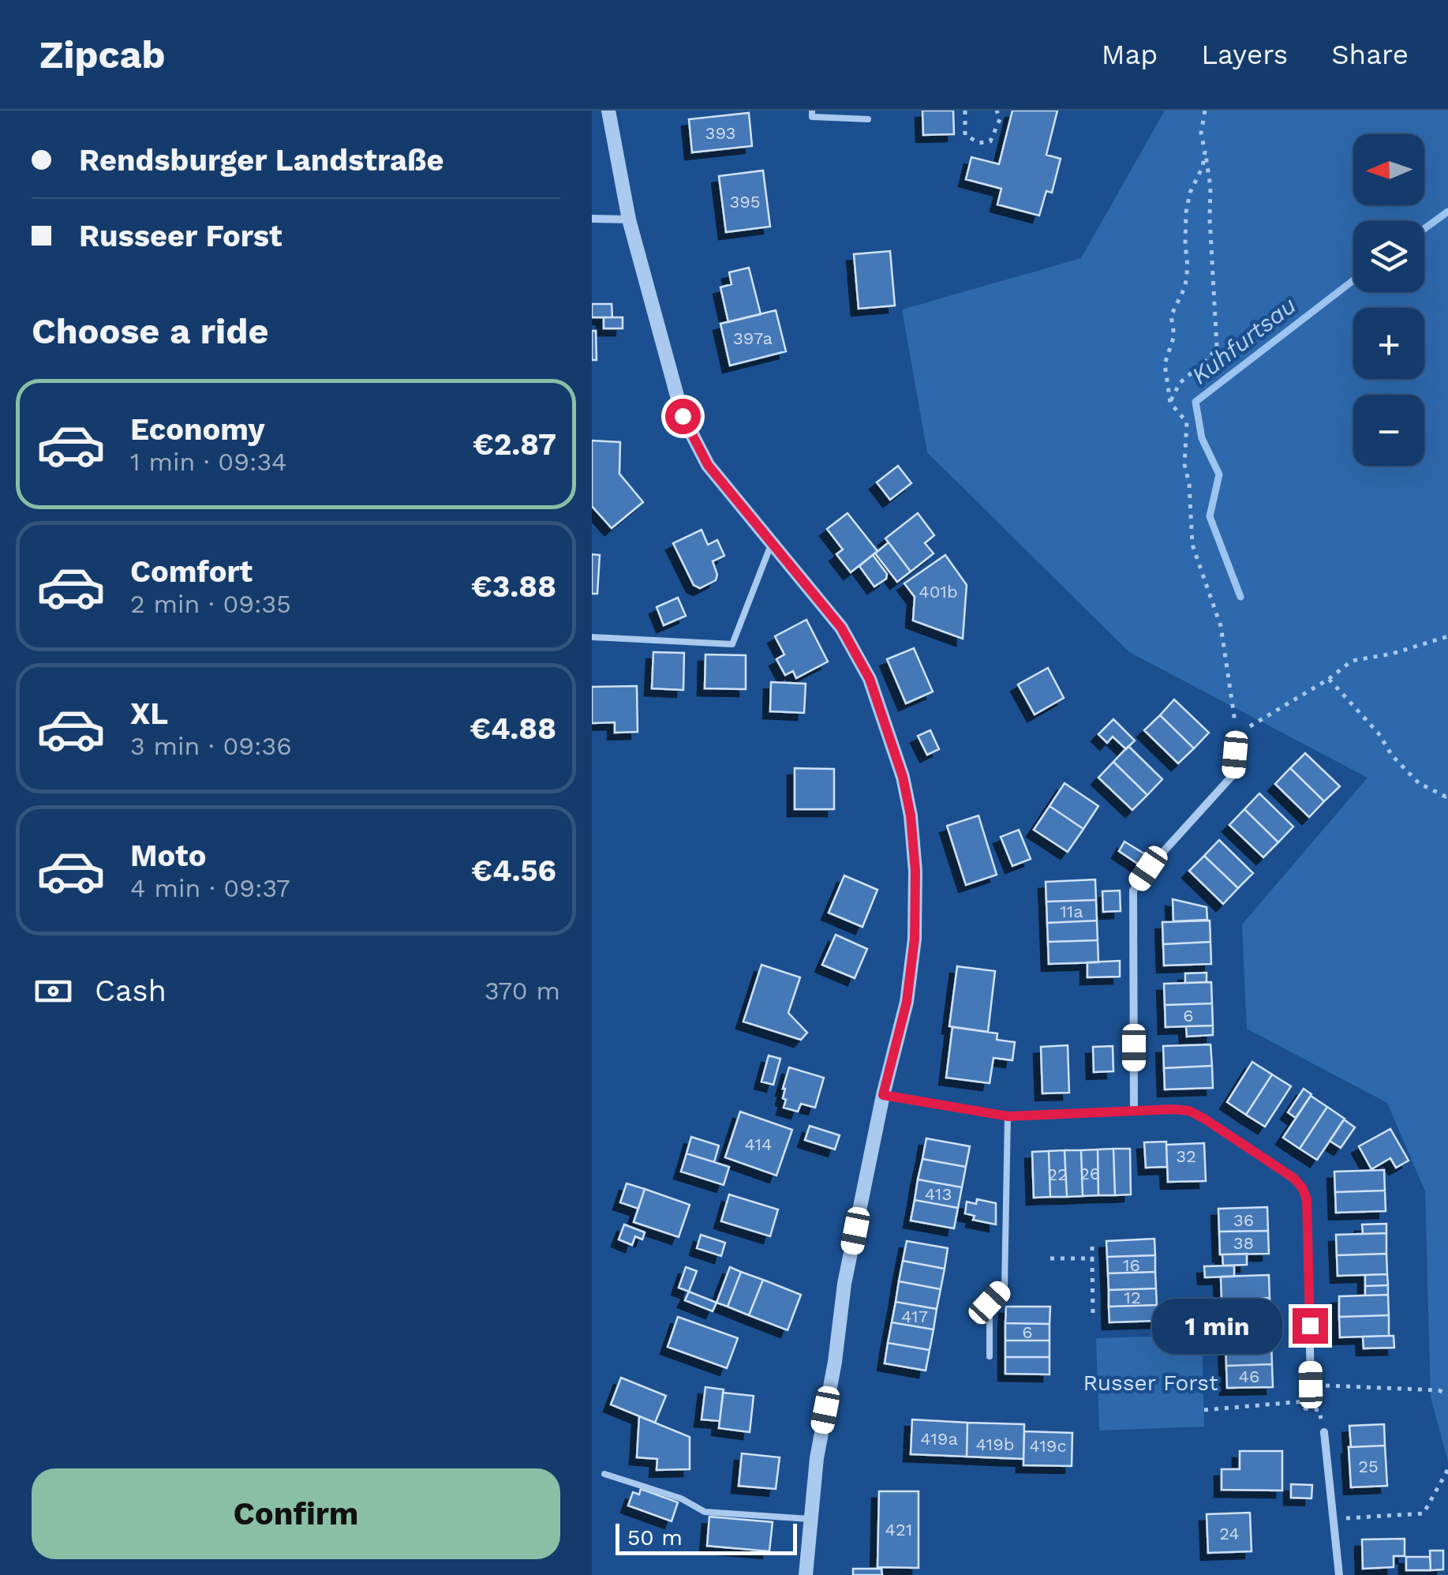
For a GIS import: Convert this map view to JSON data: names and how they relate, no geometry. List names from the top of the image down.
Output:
{
  "water": ["Kuhfurtsau"],
  "parks": ["Russer Forst"],
  "house_numbers": [
    "393",
    "395",
    "397a",
    "401b",
    "11a",
    "6",
    "414",
    "32",
    "26",
    "22",
    "413",
    "36",
    "38",
    "16",
    "12",
    "417",
    "6",
    "46",
    "419a",
    "419b",
    "419c",
    "25",
    "421",
    "24"
  ],
  "scale_bar": "50 m",
  "north": "left",
  "page": {
    "header": "Zipcab",
    "nav": ["Map", "Layers", "Share"],
    "banner": ["Rendsburger Landstraße", "Russeer Forst"],
    "map_buttons": ["+", "−"],
    "heading": "Choose a ride",
    "list": [
      {
        "name": "Economy",
        "note": "1 min · 09:34",
        "value": "€2.87"
      },
      {
        "name": "Comfort",
        "note": "2 min · 09:35",
        "value": "€3.88"
      },
      {
        "name": "XL",
        "note": "3 min · 09:36",
        "value": "€4.88"
      },
      {
        "name": "Moto",
        "note": "4 min · 09:37",
        "value": "€4.56"
      }
    ],
    "pay": ["Cash", "370 m"],
    "bubble": "1 min",
    "buttons": "Confirm",
    "scale": "50 m"
  }
}
